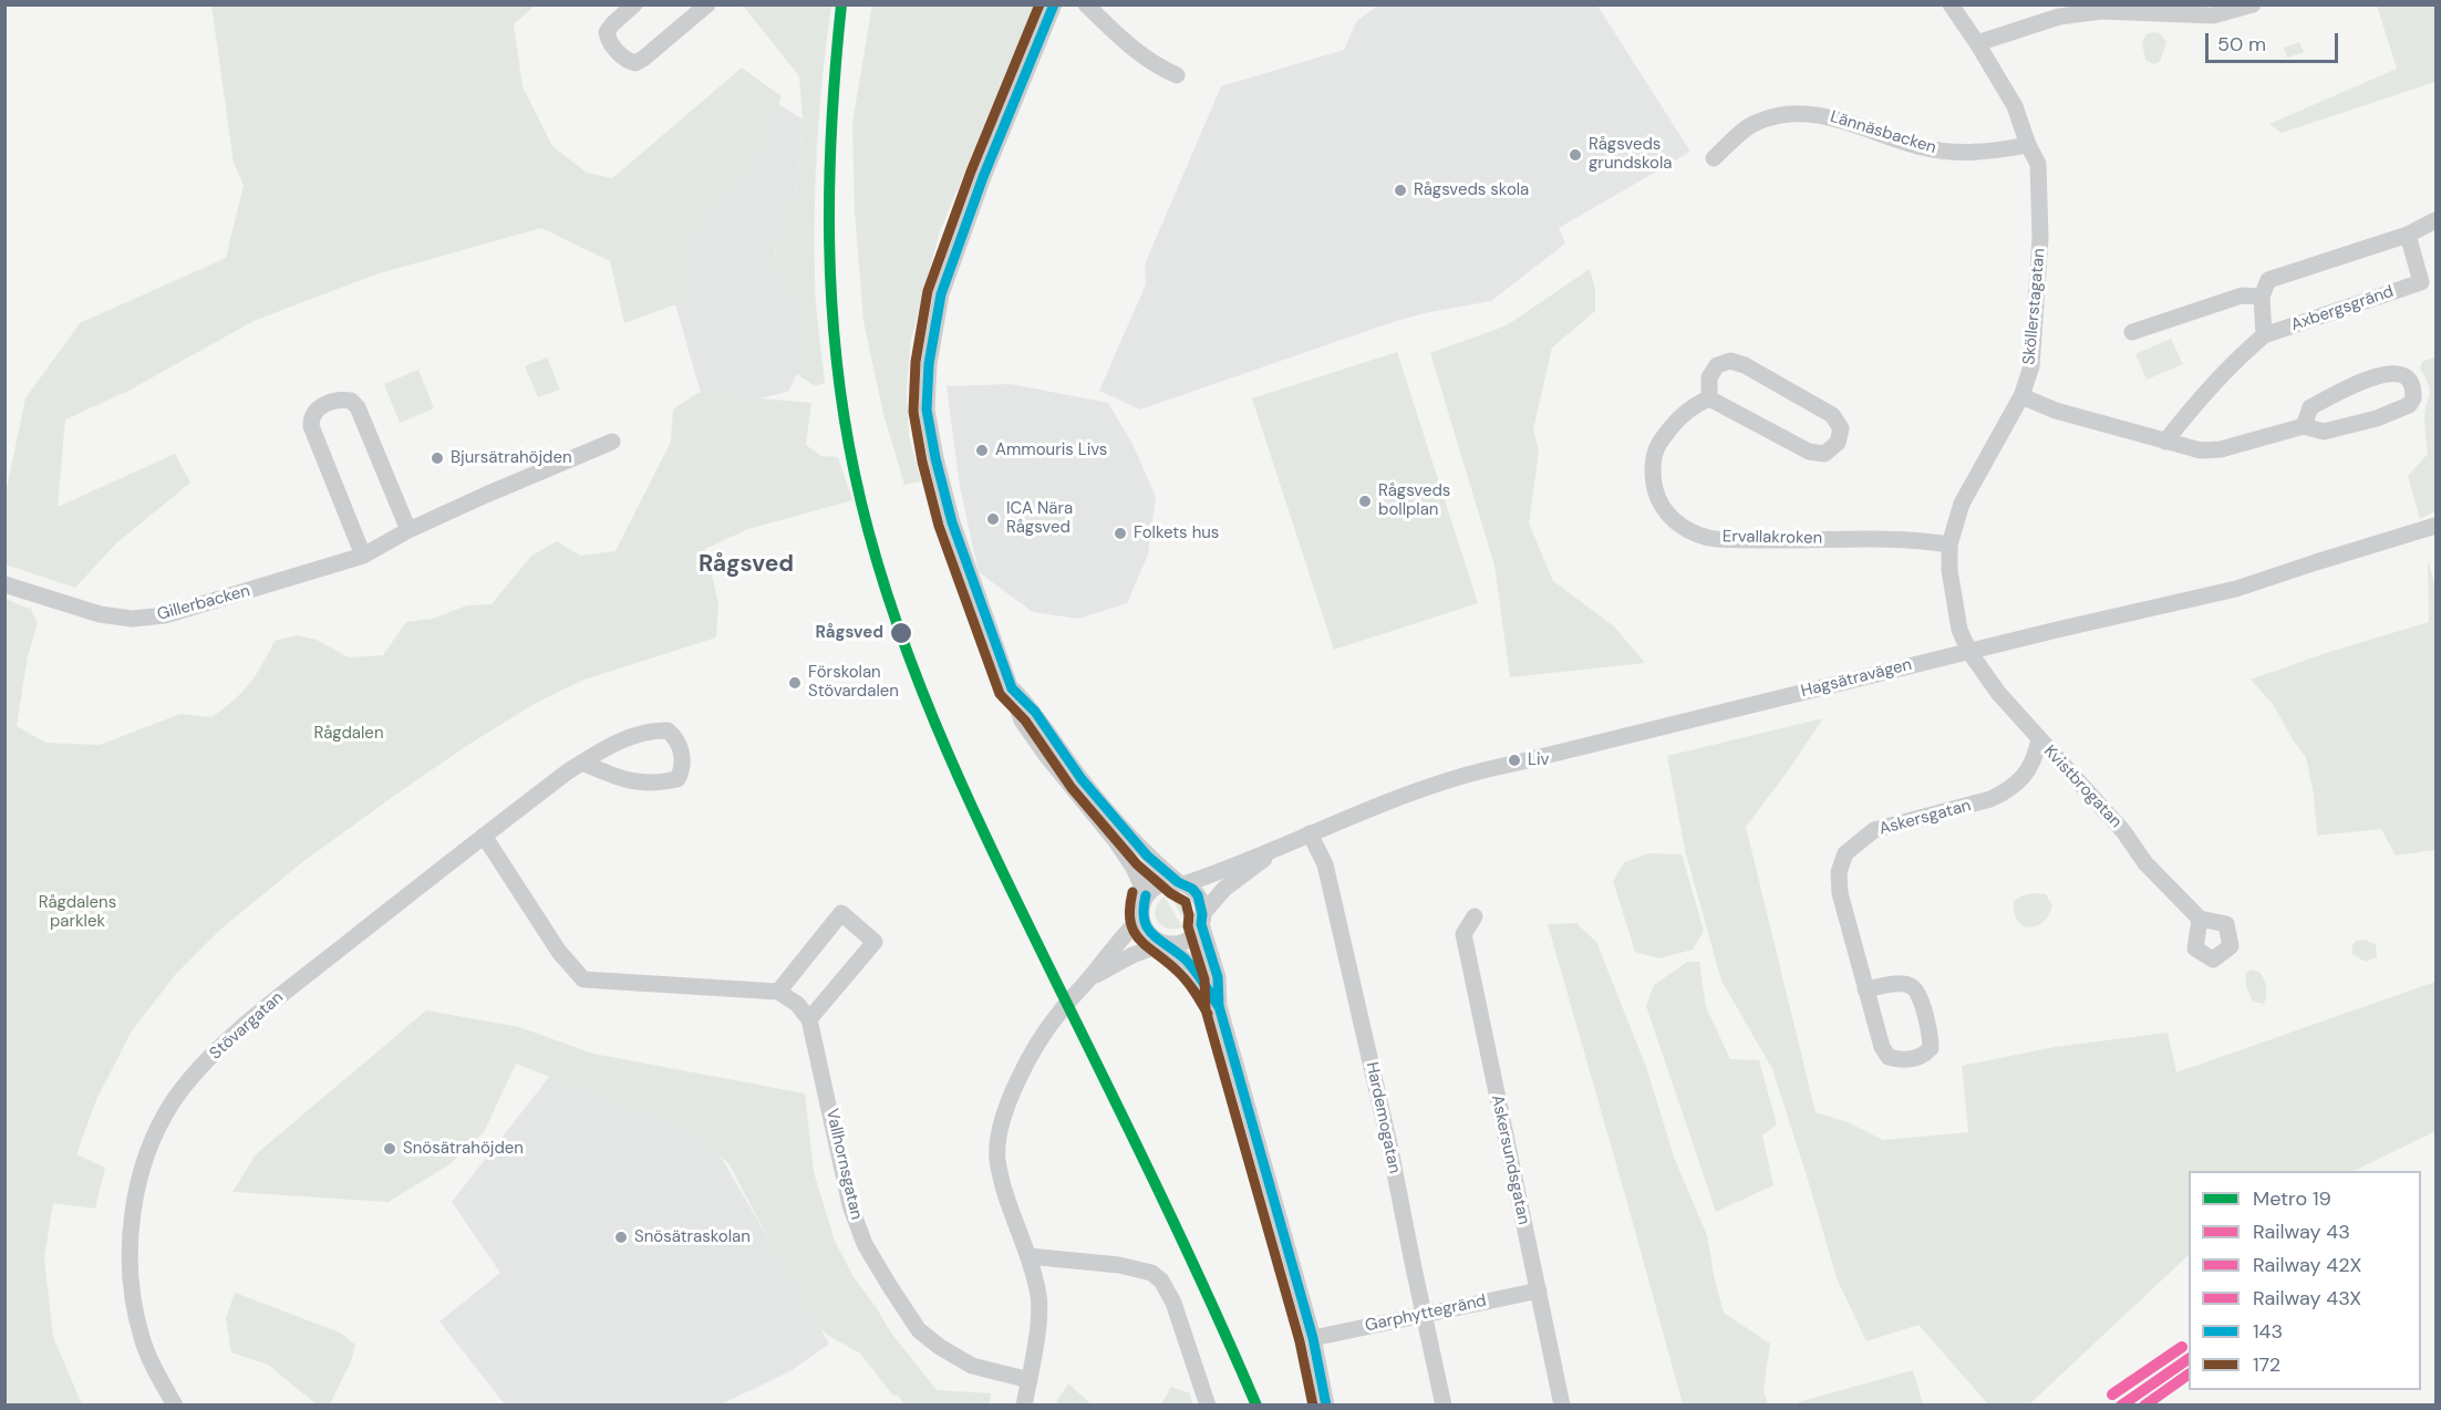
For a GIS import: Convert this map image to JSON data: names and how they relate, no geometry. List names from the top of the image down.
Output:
{
  "streets": {
    "street": [
      "Lännäsbacken",
      "Sköllerstagatan",
      "Axbergsgränd",
      "Ervallakroken",
      "Gillerbacken",
      "Hagsätravägen",
      "Kvistbrogatan",
      "Askersgatan",
      "Stövargatan",
      "Hardemogatan",
      "Askersundsgatan",
      "Vallhornsgatan",
      "Garphyttegränd"
    ]
  },
  "crossings": [
    ["Lännäsbacken", "Sköllerstagatan"],
    ["Sköllerstagatan", "Ervallakroken"],
    ["Sköllerstagatan", "Hagsätravägen"],
    ["Sköllerstagatan", "Kvistbrogatan"],
    ["Hagsätravägen", "Kvistbrogatan"],
    ["Hagsätravägen", "Hardemogatan"],
    ["Kvistbrogatan", "Askersgatan"],
    ["Hardemogatan", "Garphyttegränd"],
    ["Askersundsgatan", "Garphyttegränd"]
  ],
  "districts": ["Rågsved"],
  "parks": ["Rågdalen", "Rågdalens parklek"],
  "places": [
    "Rågsveds grundskola",
    "Rågsveds skola",
    "Ammouris Livs",
    "Bjursätrahöjden",
    "Rågsveds bollplan",
    "ICA Nära Rågsved",
    "Folkets hus",
    "Rågsved",
    "Förskolan Stövardalen",
    "Liv",
    "Snösätrahöjden",
    "Snösätraskolan"
  ],
  "lines": [
    "metro line 19",
    "transit line 143",
    "transit line 172",
    "rail line 43X",
    "rail line 43",
    "rail line 42X"
  ],
  "legend": [
    "Metro 19",
    "Railway 43",
    "Railway 42X",
    "Railway 43X",
    "143",
    "172"
  ],
  "scale_bar": "50 m"
}
